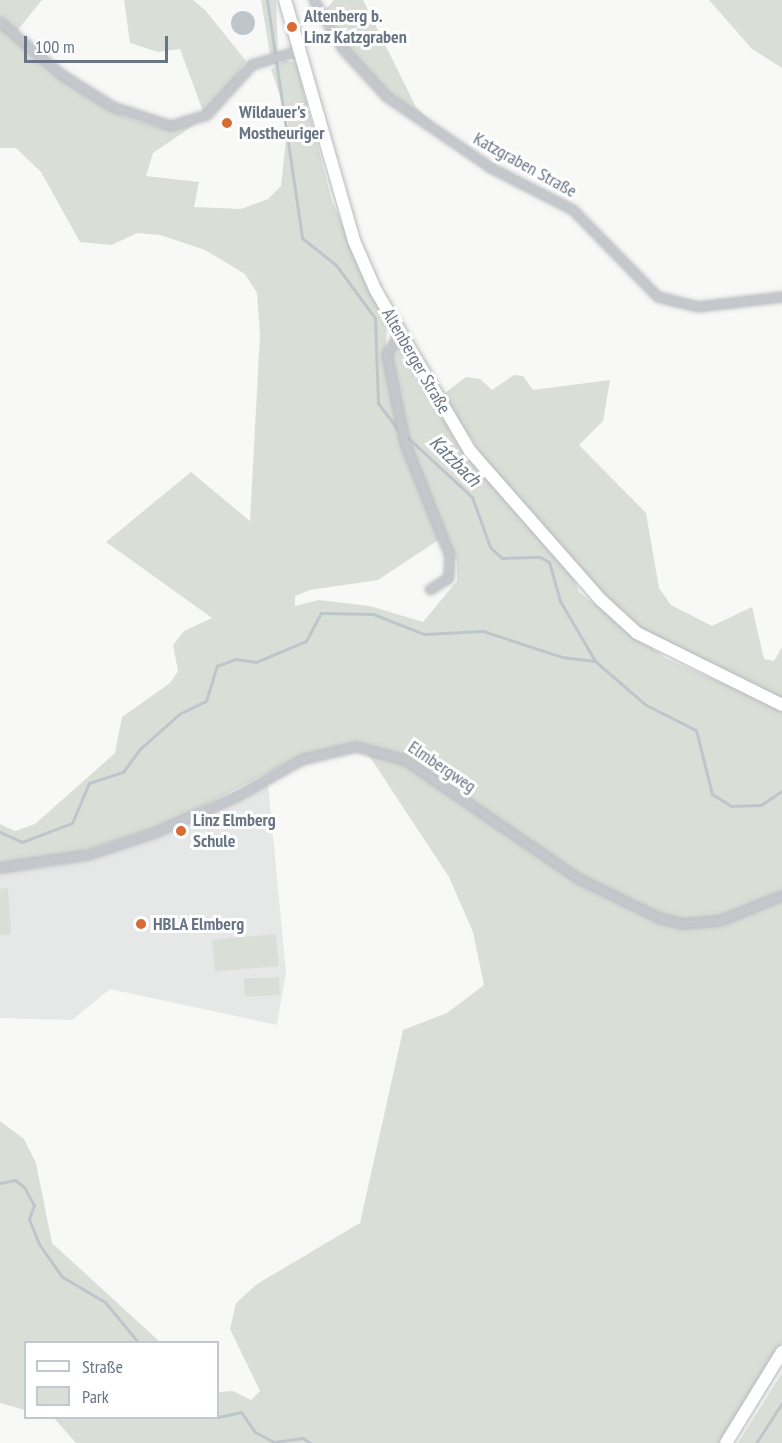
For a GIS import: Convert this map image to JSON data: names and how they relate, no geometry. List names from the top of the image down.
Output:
{
  "streets": {
    "street": ["Katzgraben Straße", "Altenberger Straße", "Elmbergweg"]
  },
  "water": ["Katzbach"],
  "places": [
    "Altenberg b. Linz Katzgraben",
    "Wildauer's Mostheuriger",
    "Linz Elmberg Schule",
    "HBLA Elmberg"
  ],
  "legend": ["Straße", "Park"],
  "scale_bar": "100 m"
}
